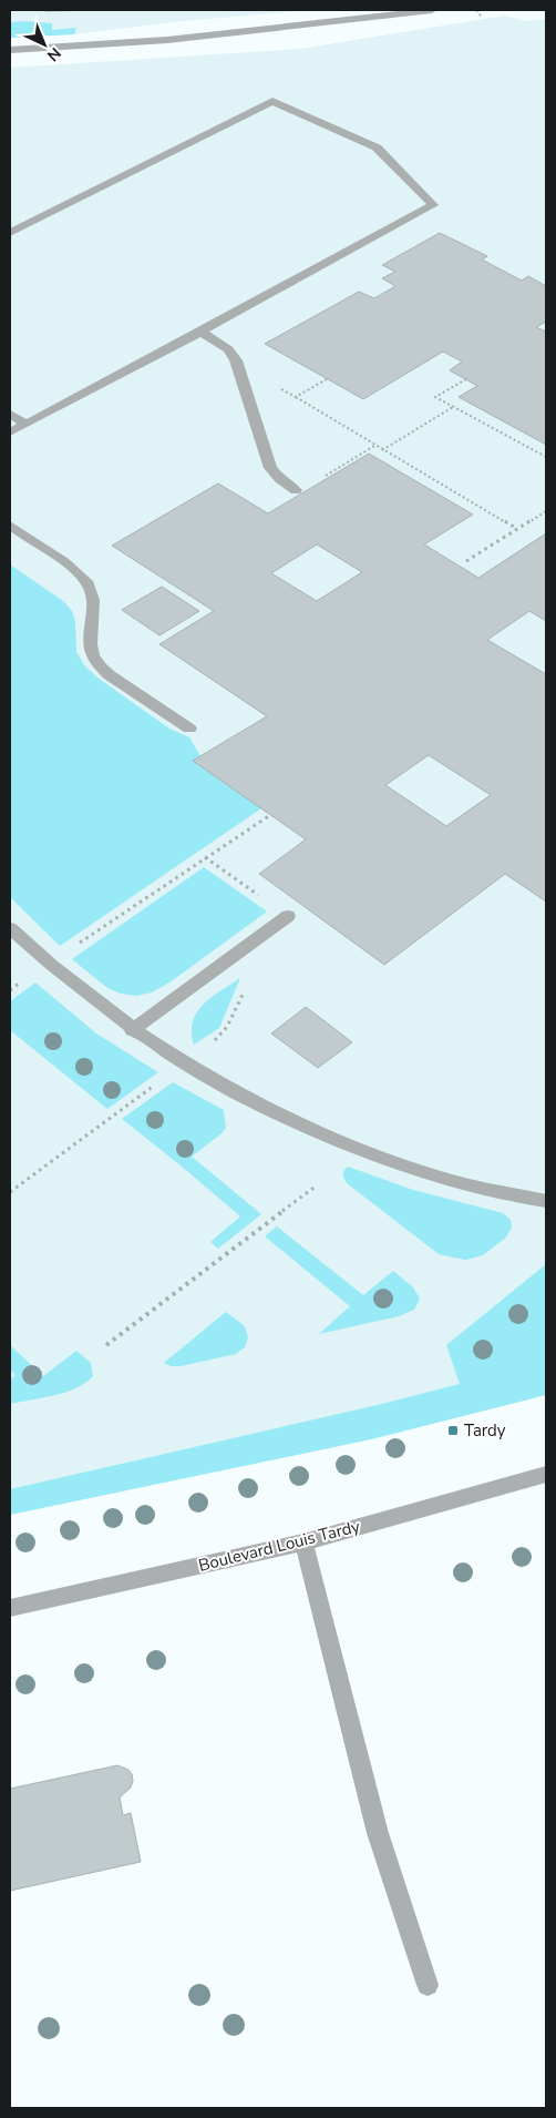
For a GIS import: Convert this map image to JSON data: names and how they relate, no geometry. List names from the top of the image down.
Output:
{
  "streets": {
    "street": ["Boulevard Louis Tardy"]
  },
  "places": {
    "transit": ["Tardy"]
  },
  "north": "bottom right"
}
